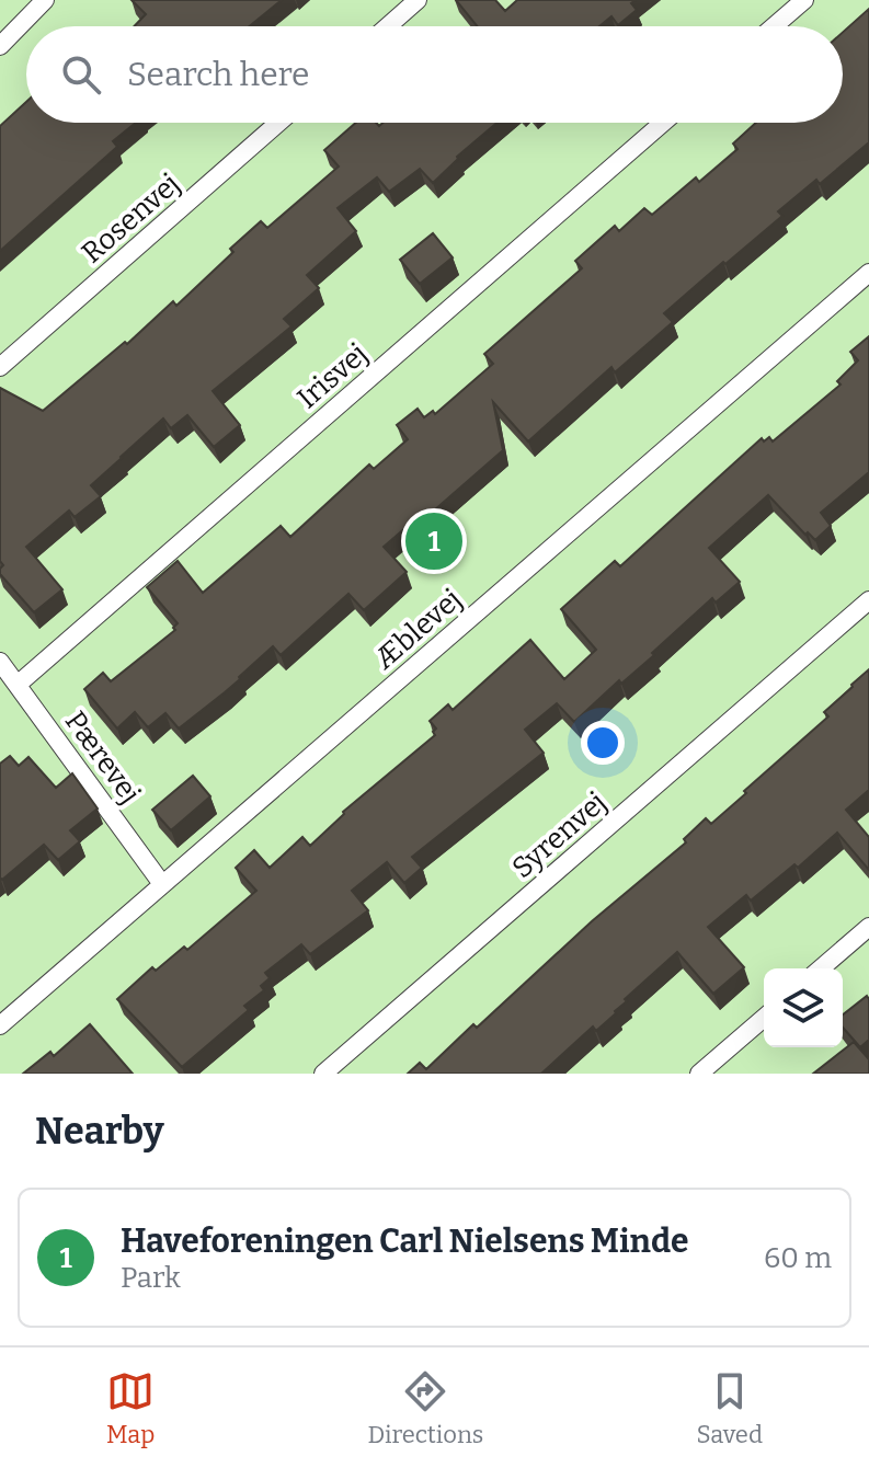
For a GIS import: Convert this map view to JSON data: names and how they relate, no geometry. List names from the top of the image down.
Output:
{
  "streets": {
    "lane": [
      "Rosenvej",
      "Irisvej",
      "Æblevej",
      "Pærevej",
      "Syrenvej"
    ]
  },
  "crossings": [
    ["Irisvej", "Pærevej"],
    ["Æblevej", "Pærevej"]
  ],
  "page": {
    "search": "Search here",
    "pins": "1",
    "heading": "Nearby",
    "list": [
      {
        "mark": "1",
        "name": "Haveforeningen Carl Nielsens Minde",
        "note": "Park",
        "value": "60 m"
      }
    ],
    "nav": ["Map", "Directions", "Saved"]
  }
}
